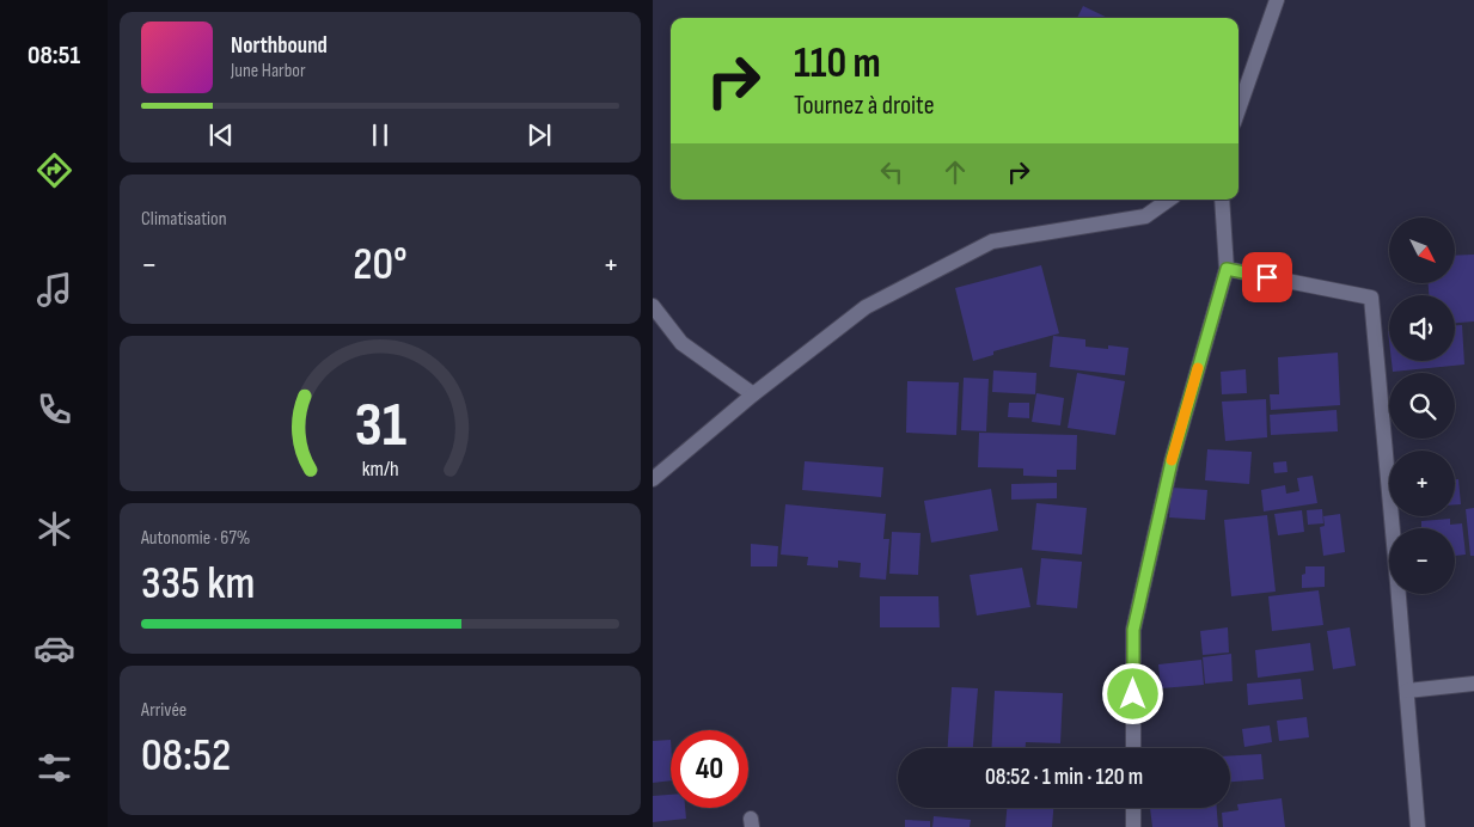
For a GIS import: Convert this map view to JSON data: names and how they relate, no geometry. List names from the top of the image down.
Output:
{
  "north": "bottom right",
  "page": {
    "tabs": "08:51",
    "turn": ["110 m", "Tournez à droite"],
    "song": ["Northbound", "June Harbor"],
    "tile": [
      "Climatisation",
      ["Autonomie · 67%", "335 km"],
      ["Arrivée", "08:52"]
    ],
    "map_buttons": ["+", "−"],
    "heat": ["−", "20°", "+"],
    "limit": "40",
    "trip": "08:52 · 1 min · 120 m",
    "gauge": ["31", "km/h"]
  }
}
